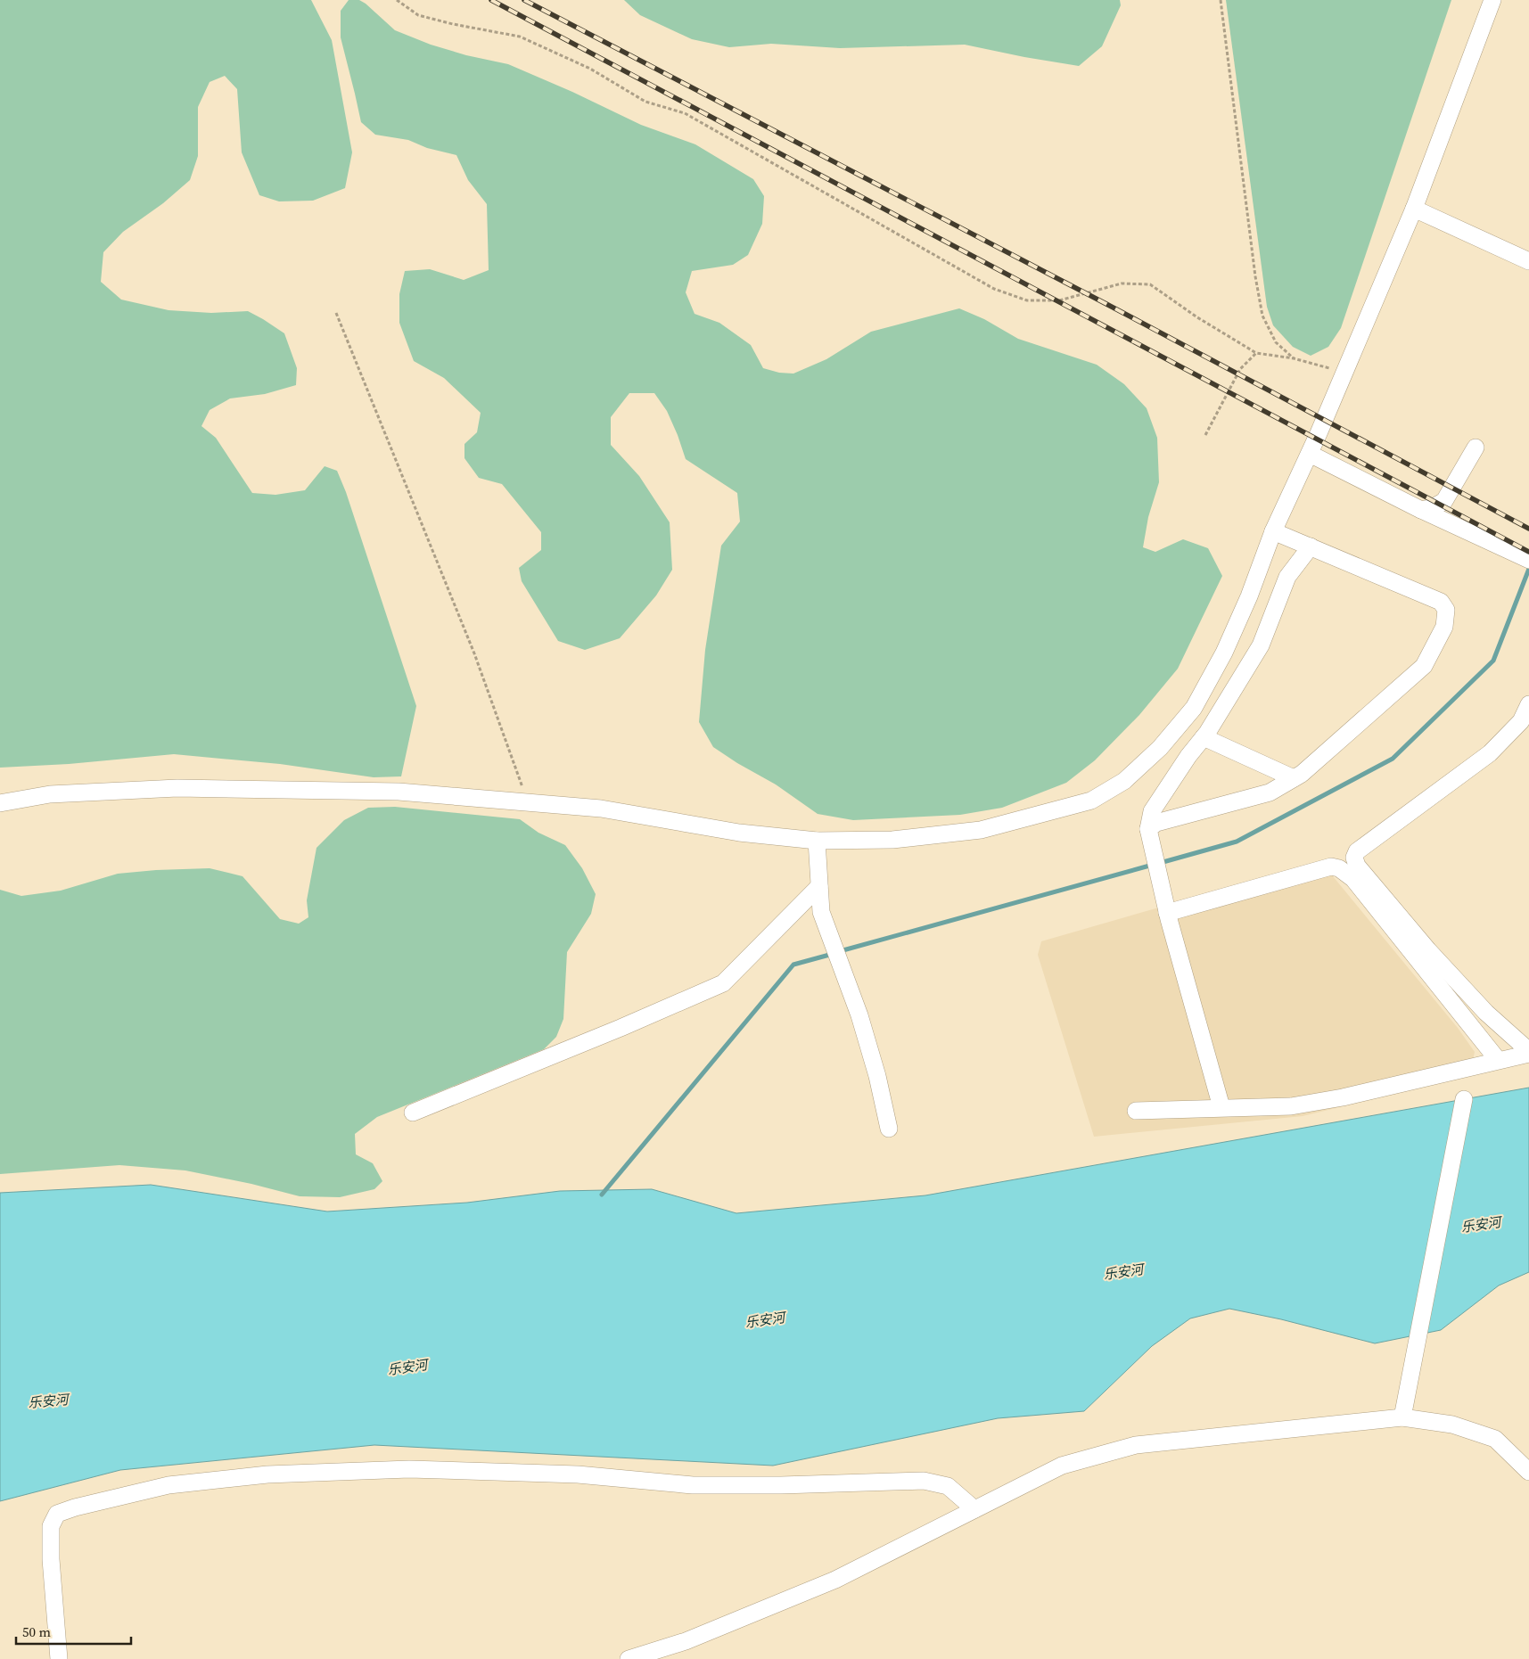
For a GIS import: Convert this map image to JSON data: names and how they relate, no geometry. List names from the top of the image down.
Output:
{
  "water": ["乐安河"],
  "scale_bar": "50 m"
}
